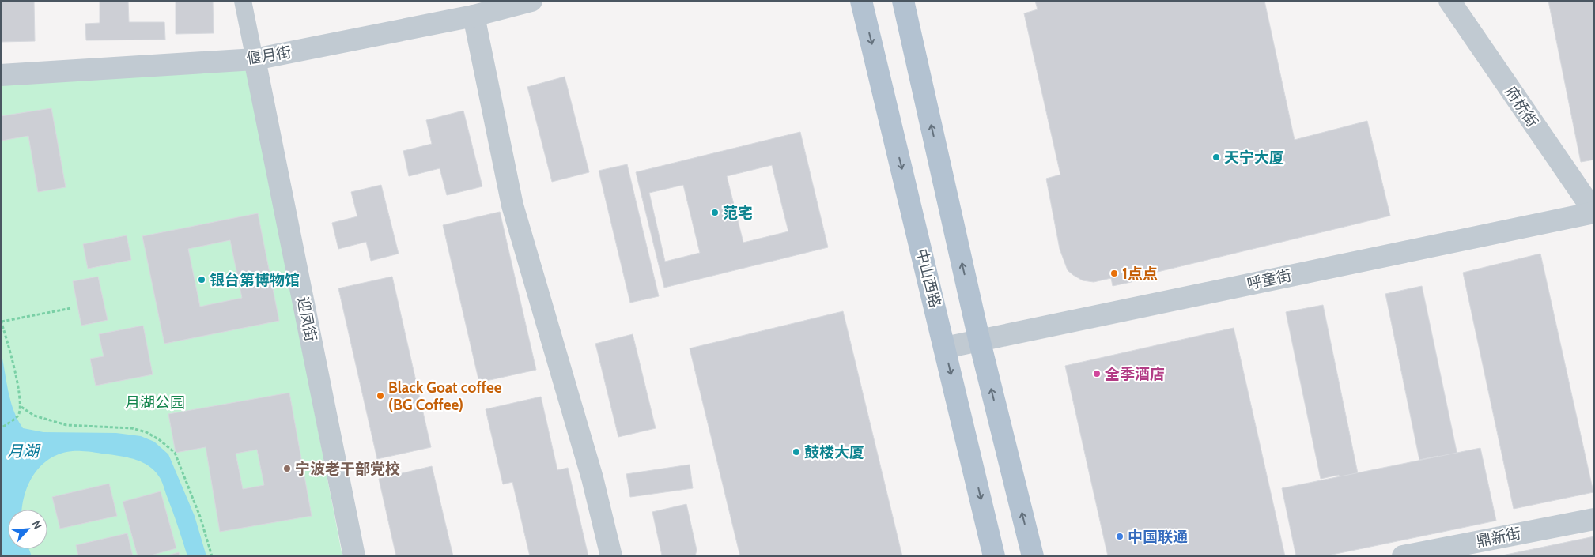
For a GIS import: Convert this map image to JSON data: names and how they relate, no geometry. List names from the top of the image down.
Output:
{
  "streets": {
    "main road": ["中山西路"],
    "street": [
      "偃月街",
      "府桥街",
      "呼童街",
      "迎凤街",
      "鼎新街"
    ]
  },
  "crossings": [
    ["偃月街", "迎凤街"],
    ["府桥街", "呼童街"],
    ["中山西路", "呼童街"]
  ],
  "water": ["月湖"],
  "parks": ["月湖公园"],
  "places": [
    "天宁大厦",
    "范宅",
    "1点点",
    "银台第博物馆",
    "全季酒店",
    "Black Goat coffee (BG Coffee)",
    "鼓楼大厦",
    "宁波老干部党校",
    "中国联通"
  ],
  "north": "top right"
}
